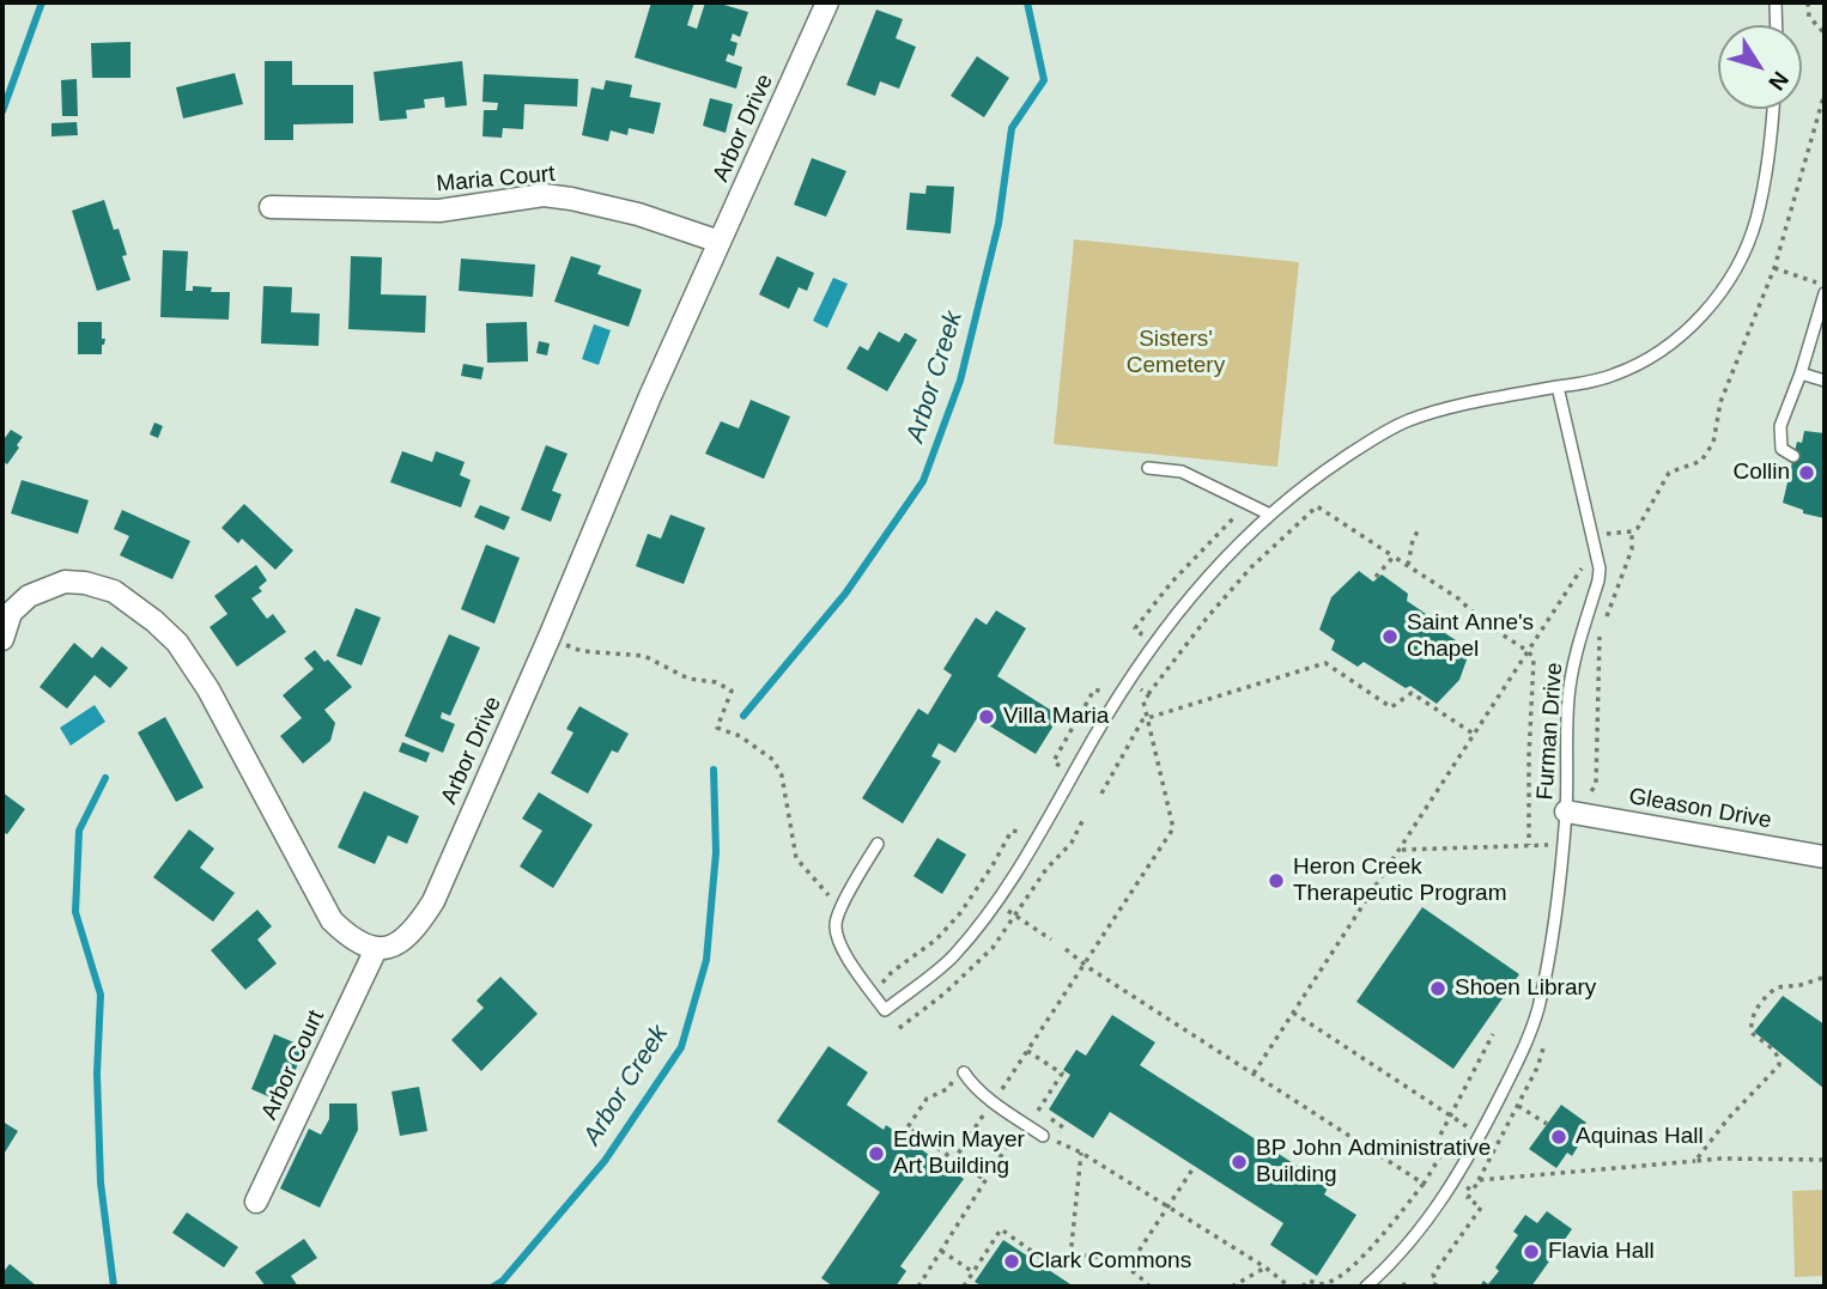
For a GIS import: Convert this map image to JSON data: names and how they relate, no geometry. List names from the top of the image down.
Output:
{
  "streets": {
    "street": [
      "Arbor Drive",
      "Maria Court",
      "Gleason Drive",
      "Arbor Court"
    ],
    "lane": ["Furman Drive"]
  },
  "crossings": [
    ["Arbor Drive", "Maria Court"],
    ["Arbor Drive", "Arbor Court"],
    ["Furman Drive", "Gleason Drive"]
  ],
  "water": ["Arbor Creek"],
  "parks": ["Sisters' Cemetery"],
  "places": [
    "Collin",
    "Saint Anne's Chapel",
    "Villa Maria",
    "Heron Creek Therapeutic Program",
    "Shoen Library",
    "Aquinas Hall",
    "Edwin Mayer Art Building",
    "BP John Administrative Building",
    "Flavia Hall",
    "Clark Commons"
  ],
  "north": "bottom right"
}
